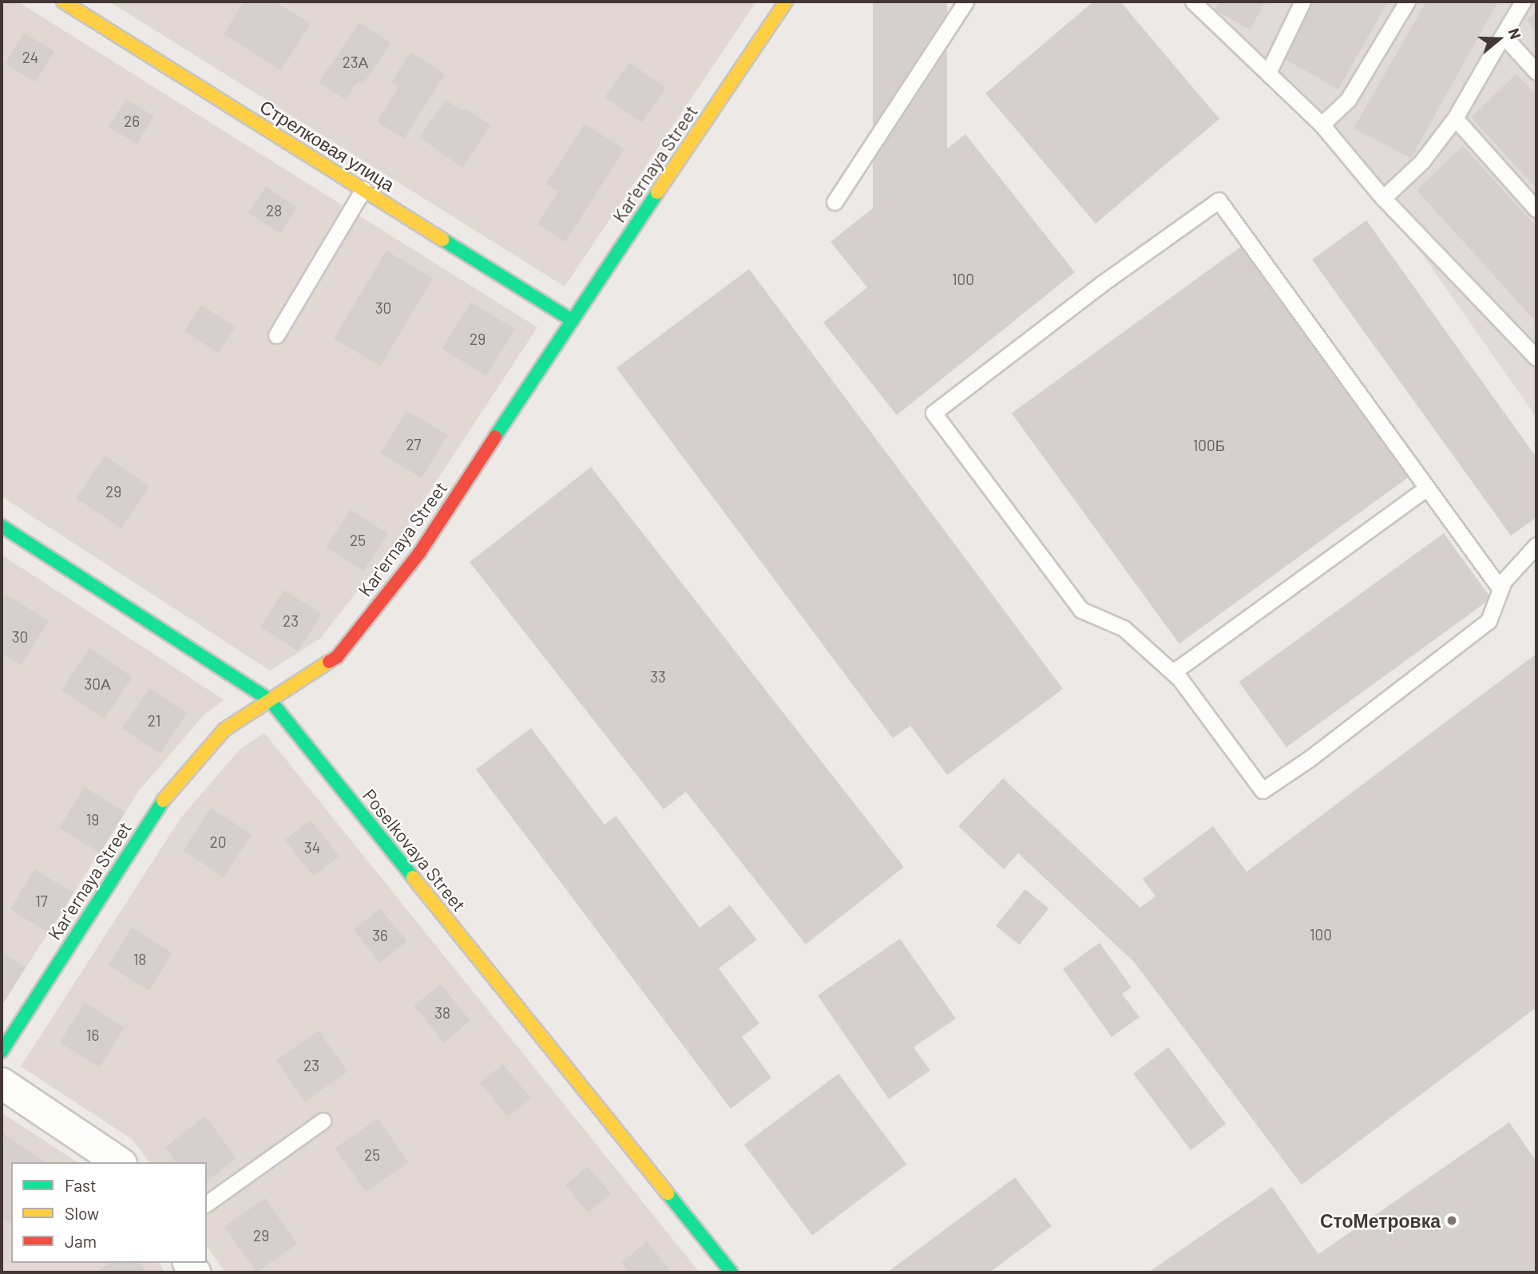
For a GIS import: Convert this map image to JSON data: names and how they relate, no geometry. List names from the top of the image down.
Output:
{
  "streets": {
    "street": ["Стрелковая улица", "Kar'ernaya Street", "Poselkovaya Street"]
  },
  "crossings": [
    ["Стрелковая улица", "Kar'ernaya Street"],
    ["Kar'ernaya Street", "Poselkovaya Street"]
  ],
  "places": ["СтоМетровка"],
  "house_numbers": [
    "24",
    "23А",
    "26",
    "28",
    "100",
    "30",
    "29",
    "27",
    "100Б",
    "29",
    "25",
    "23",
    "30",
    "33",
    "30А",
    "21",
    "19",
    "20",
    "34",
    "17",
    "100",
    "36",
    "18",
    "38",
    "16",
    "23",
    "25",
    "29"
  ],
  "legend": ["Fast", "Slow", "Jam"],
  "north": "right"
}
